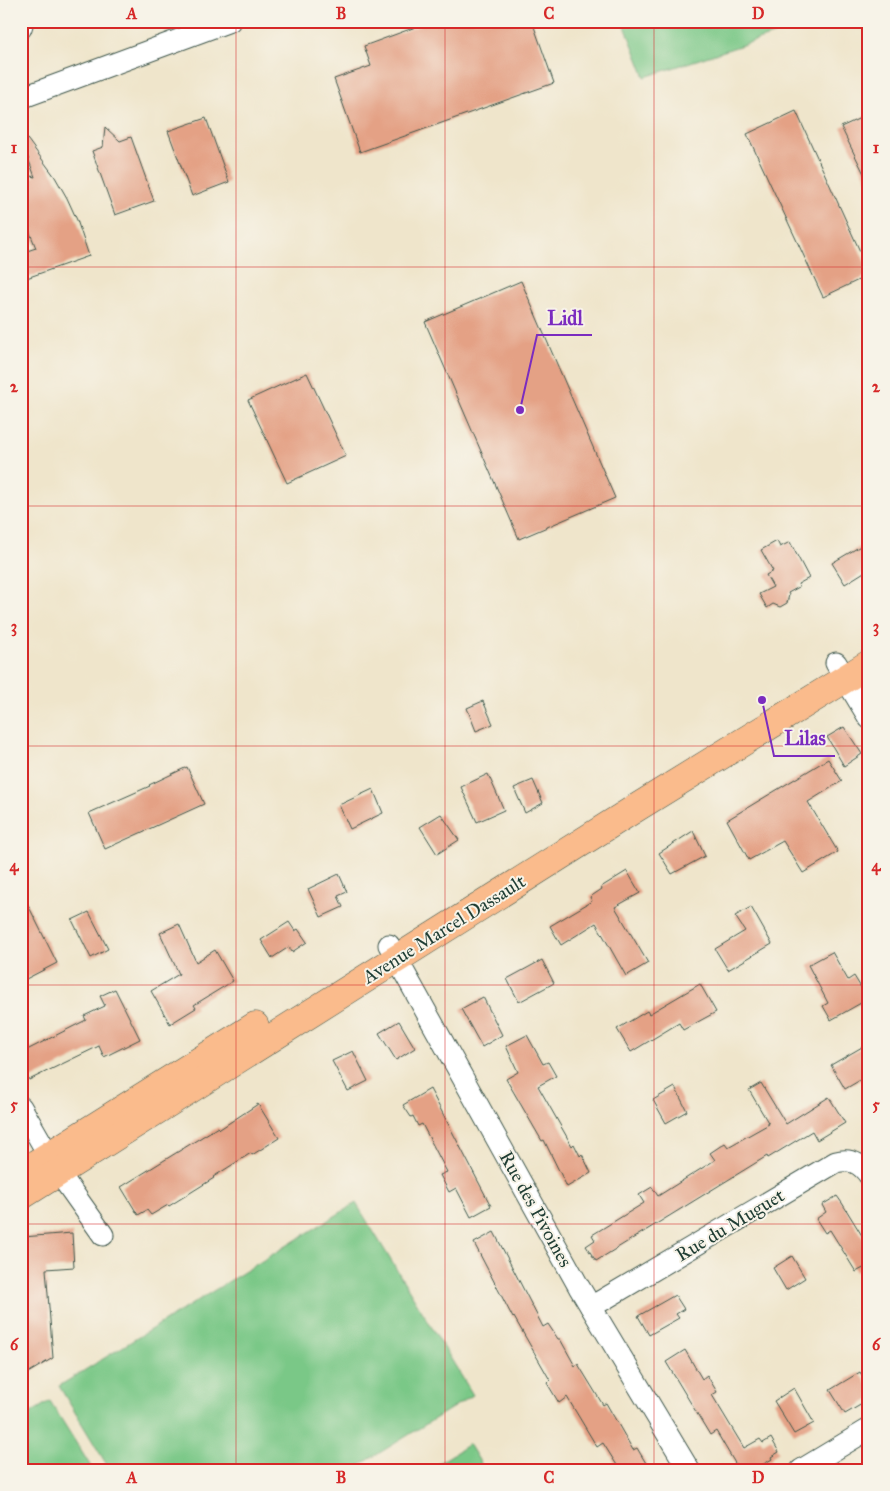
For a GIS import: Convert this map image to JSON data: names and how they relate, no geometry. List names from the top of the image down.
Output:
{
  "streets": {
    "main road": ["Avenue Marcel Dassault"],
    "street": ["Rue des Pivoines", "Rue du Muguet"]
  },
  "crossings": [
    ["Avenue Marcel Dassault", "Rue des Pivoines"],
    ["Rue des Pivoines", "Rue du Muguet"]
  ],
  "places": ["Lidl", "Lilas"],
  "grid": {
    "columns": [
      "A",
      "B",
      "C",
      "D"
    ],
    "rows": [
      "1",
      "2",
      "3",
      "4",
      "5",
      "6"
    ]
  }
}
